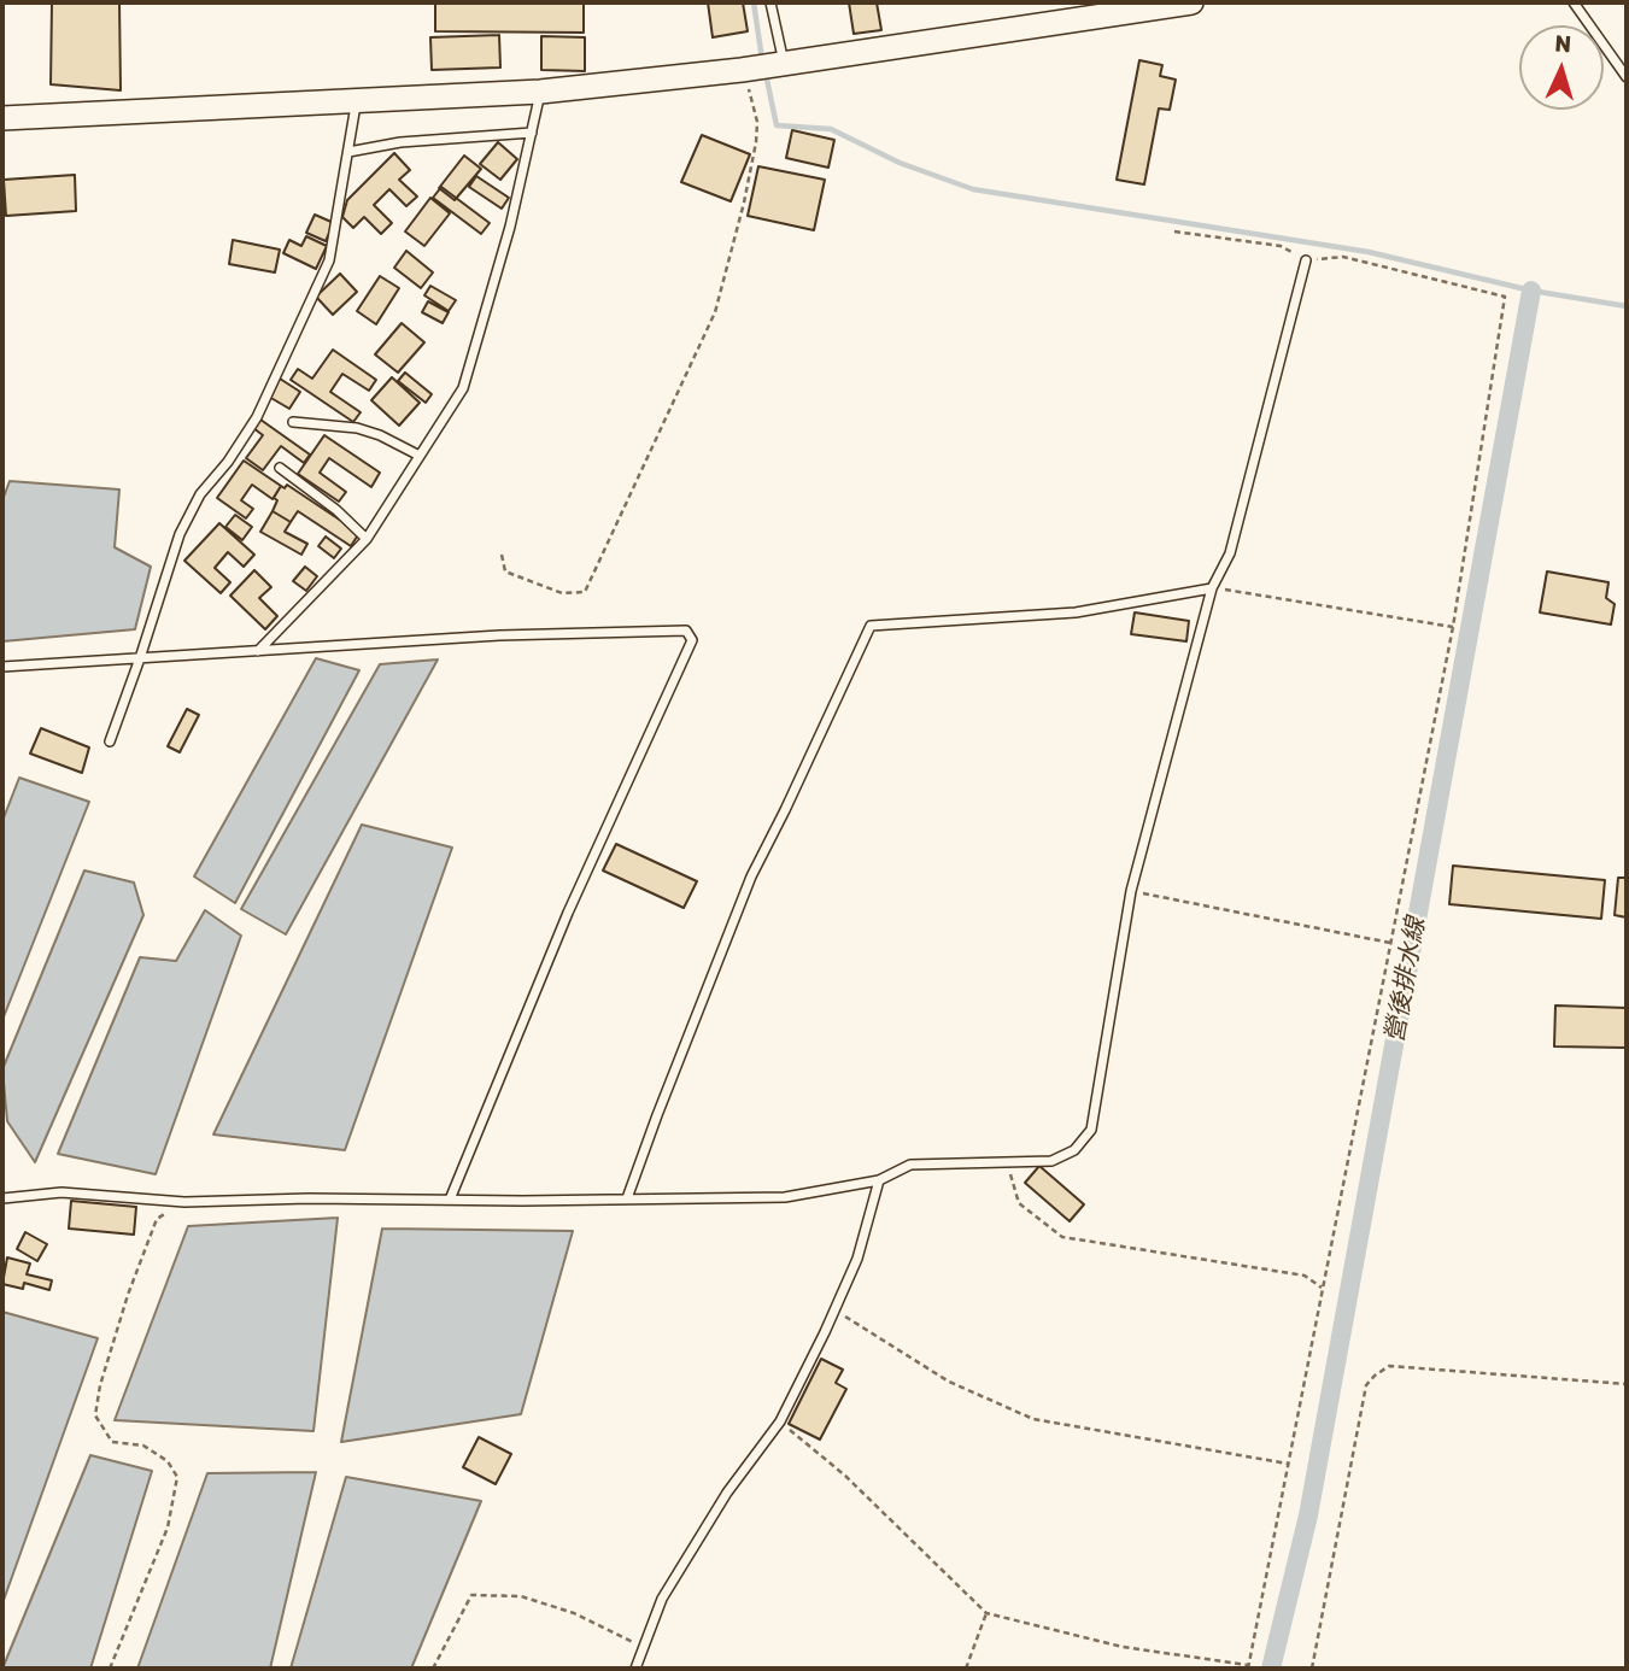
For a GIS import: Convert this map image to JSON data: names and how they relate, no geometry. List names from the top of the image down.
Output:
{
  "water": ["營後排水線"],
  "north": "top"
}
